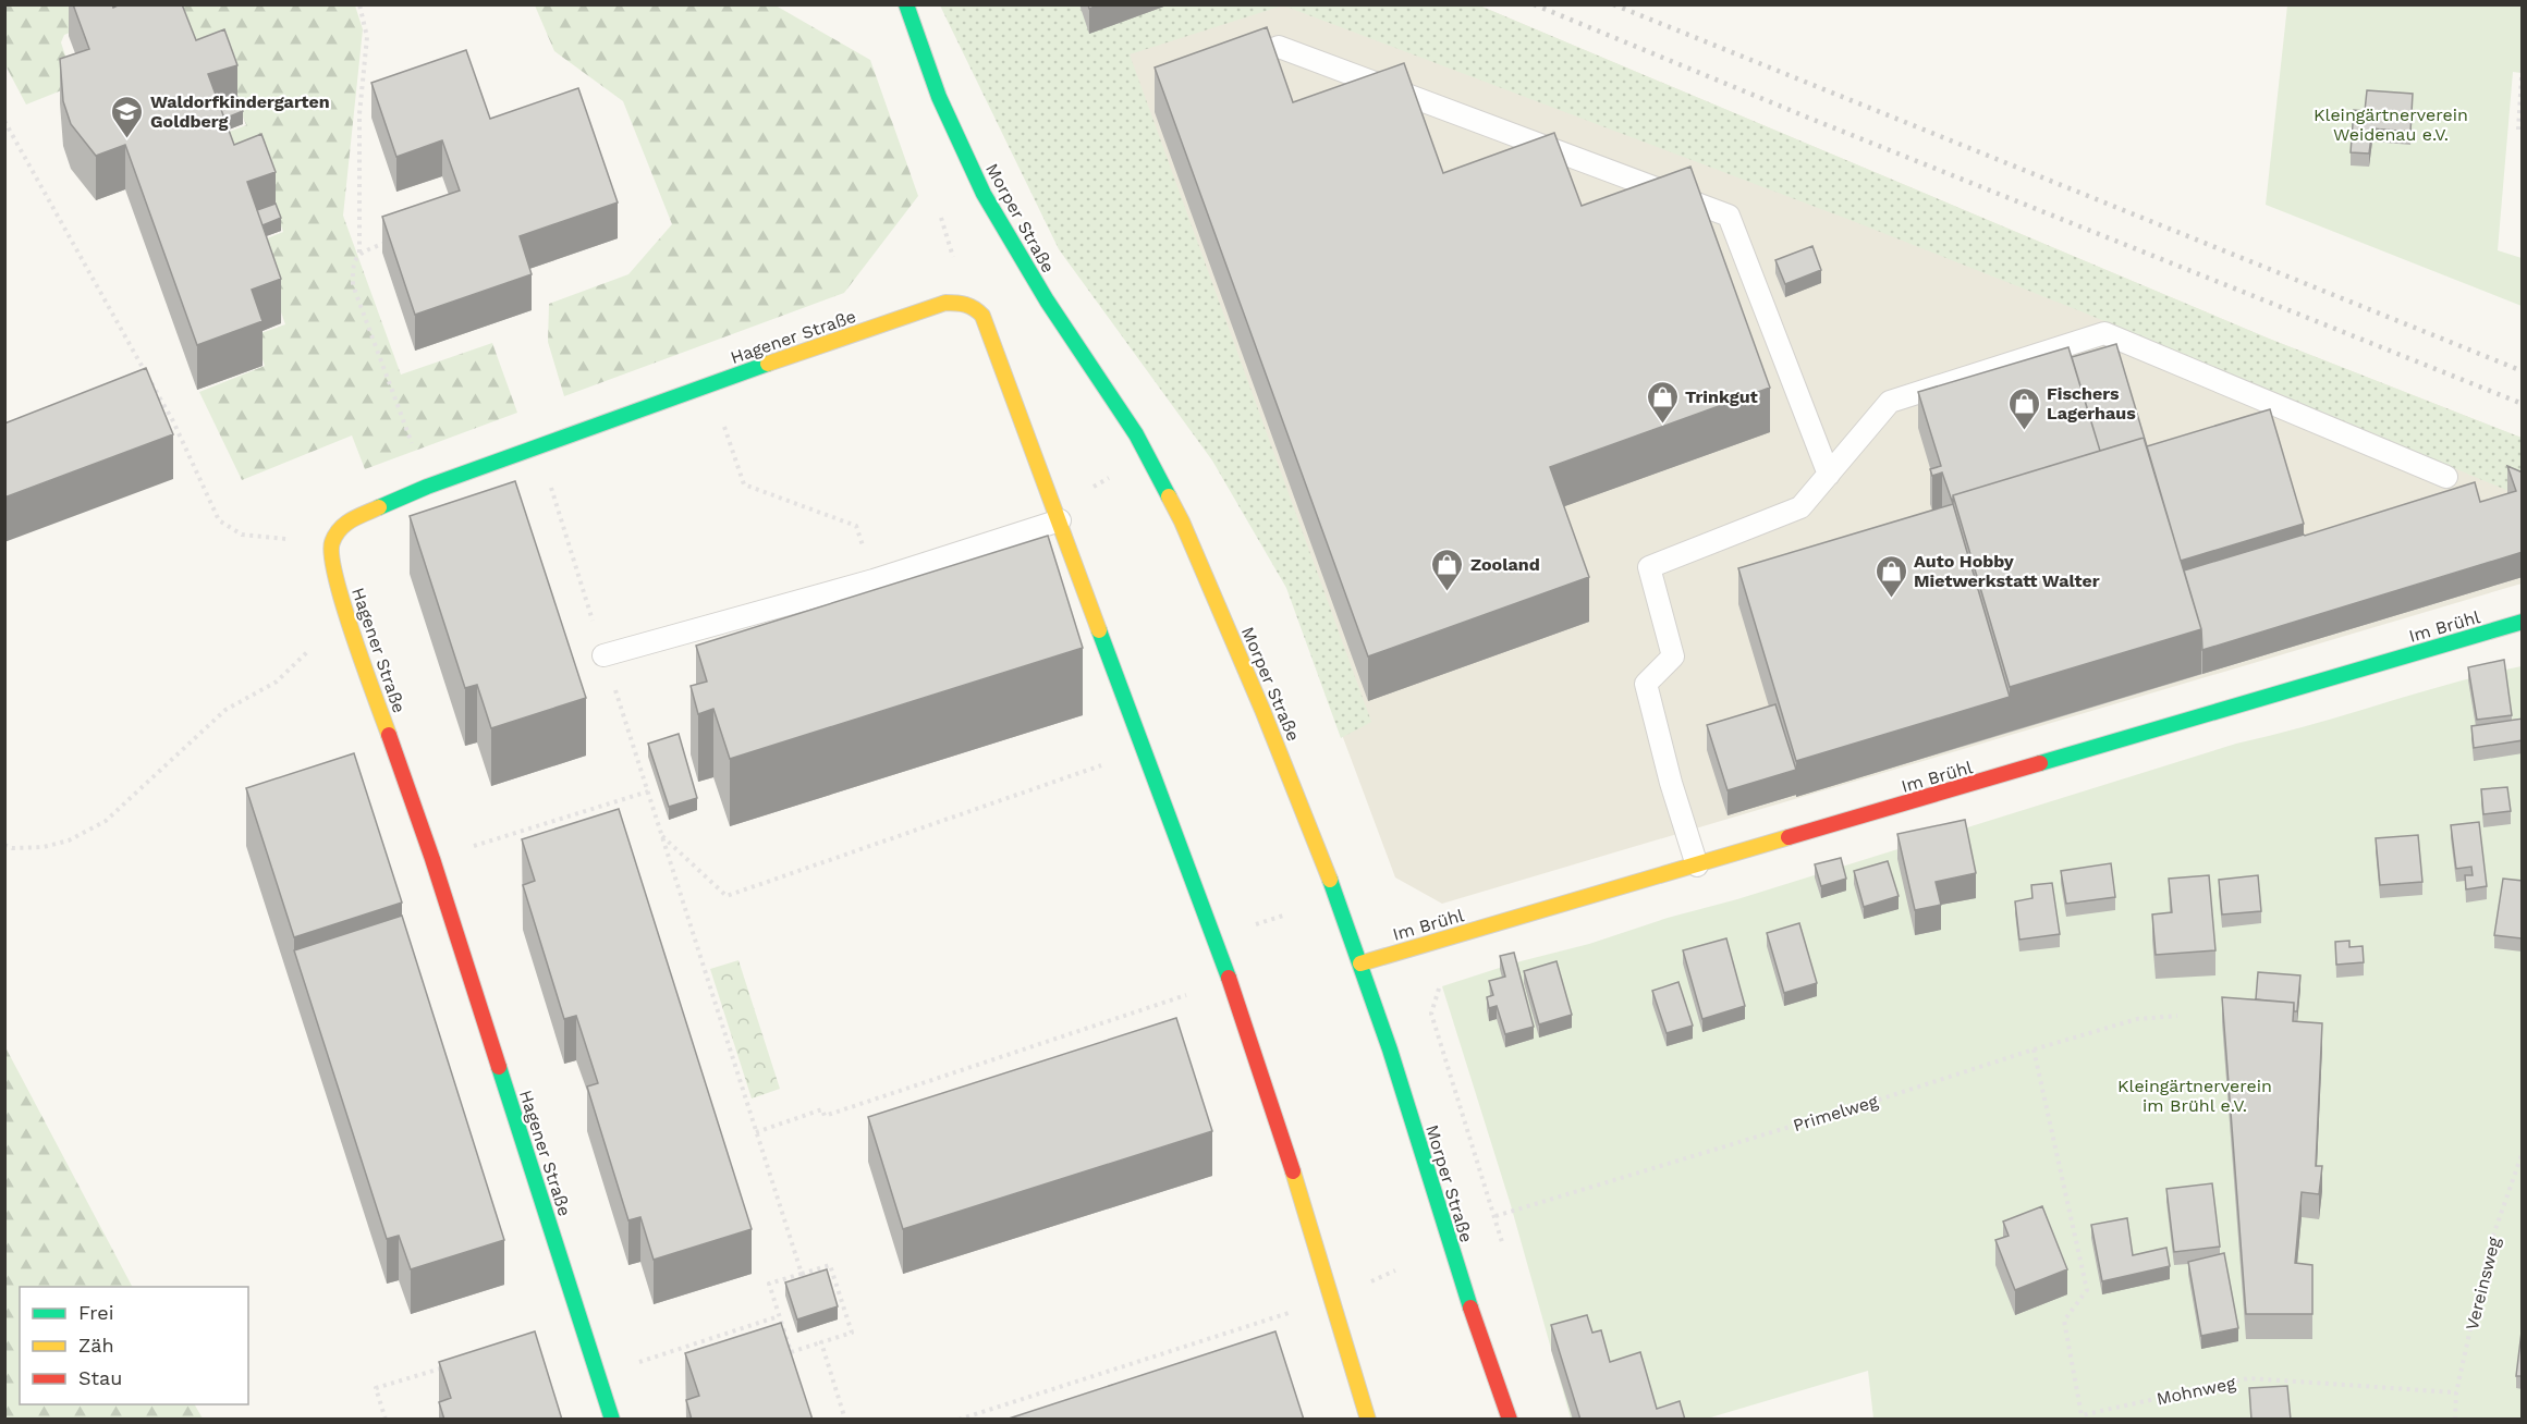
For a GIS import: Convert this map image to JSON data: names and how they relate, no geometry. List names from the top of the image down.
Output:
{
  "streets": {
    "street": ["Morper Straße", "Hagener Straße", "Im Brühl"],
    "path": ["Primelweg", "Vereinsweg", "Mohnweg"]
  },
  "crossings": [
    ["Morper Straße", "Im Brühl"],
    ["Primelweg", "Mohnweg"],
    ["Vereinsweg", "Mohnweg"]
  ],
  "parks": ["Kleingärtnerverein Weidenau e.V.", "Kleingärtnerverein im Brühl e.V."],
  "places": {
    "school or university": ["Waldorfkindergarten Goldberg"],
    "shop": [
      "Trinkgut",
      "Fischers Lagerhaus",
      "Zooland",
      "Auto Hobby Mietwerkstatt Walter"
    ]
  },
  "legend": ["Frei", "Zäh", "Stau"]
}
